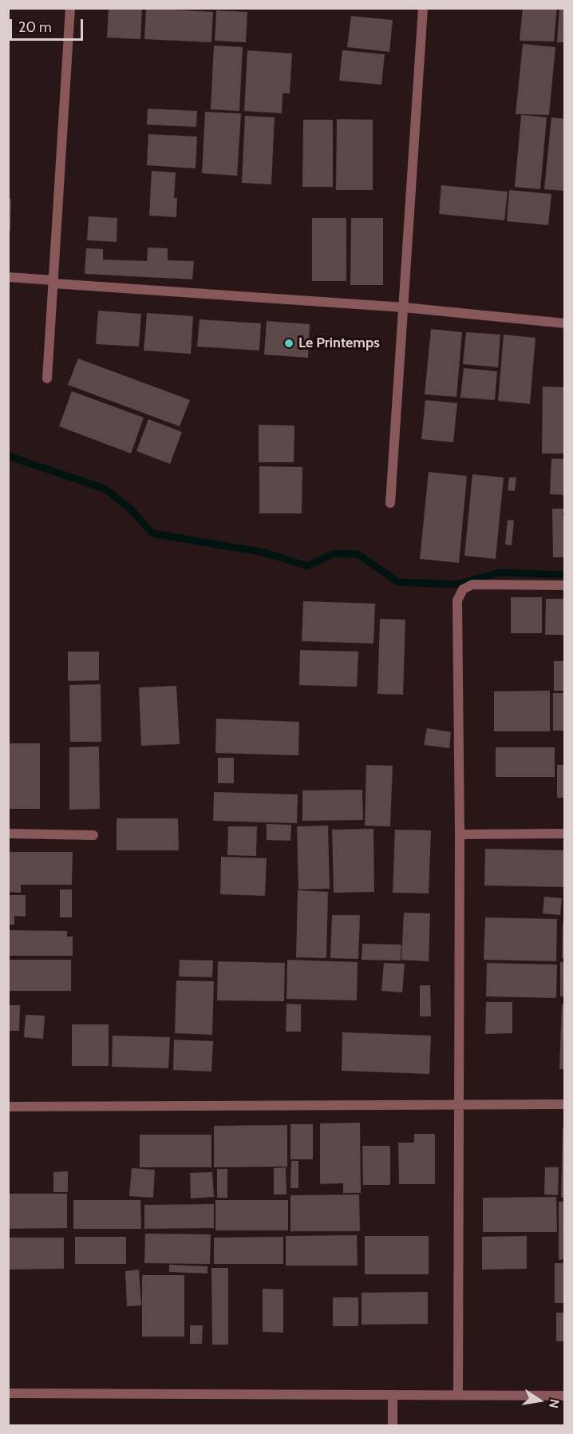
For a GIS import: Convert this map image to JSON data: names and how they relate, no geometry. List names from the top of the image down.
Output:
{
  "places": ["Le Printemps"],
  "scale_bar": "20 m",
  "north": "right"
}
